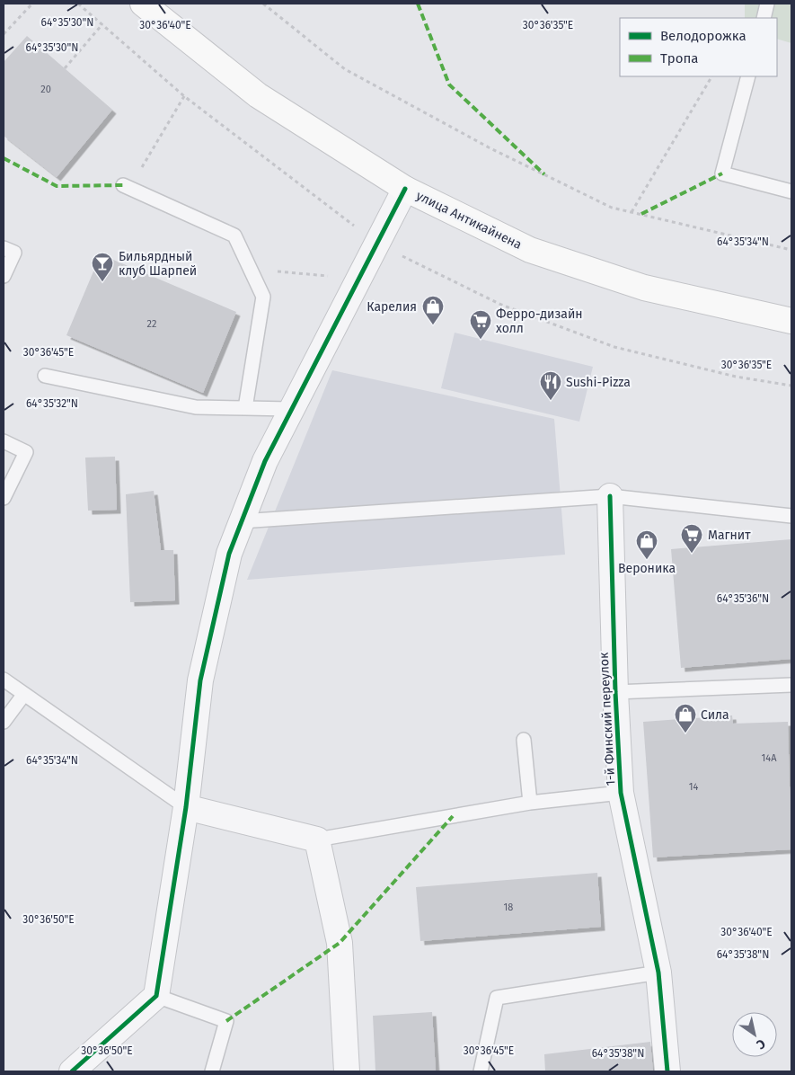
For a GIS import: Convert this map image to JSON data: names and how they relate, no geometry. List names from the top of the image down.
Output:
{
  "streets": {
    "main road": ["улица Антикайнена"],
    "street": ["1-й Финский переулок"]
  },
  "places": {
    "bar": ["Бильярдный клуб Шарпей"],
    "shop": ["Карелия", "Вероника", "Сила"],
    "supermarket": ["Ферро-дизайн холл", "Магнит"],
    "restaurant": ["Sushi-Pizza"]
  },
  "house_numbers": [
    "20",
    "22",
    "14А",
    "14",
    "18"
  ],
  "legend": ["Велодорожка", "Тропа"],
  "north": "bottom right",
  "coordinates": [
    "64°35'30\"N",
    "30°36'40\"E",
    "30°36'35\"E",
    "64°35'34\"N",
    "30°36'45\"E",
    "64°35'32\"N",
    "64°35'36\"N",
    "30°36'50\"E",
    "64°35'38\"N"
  ]
}
